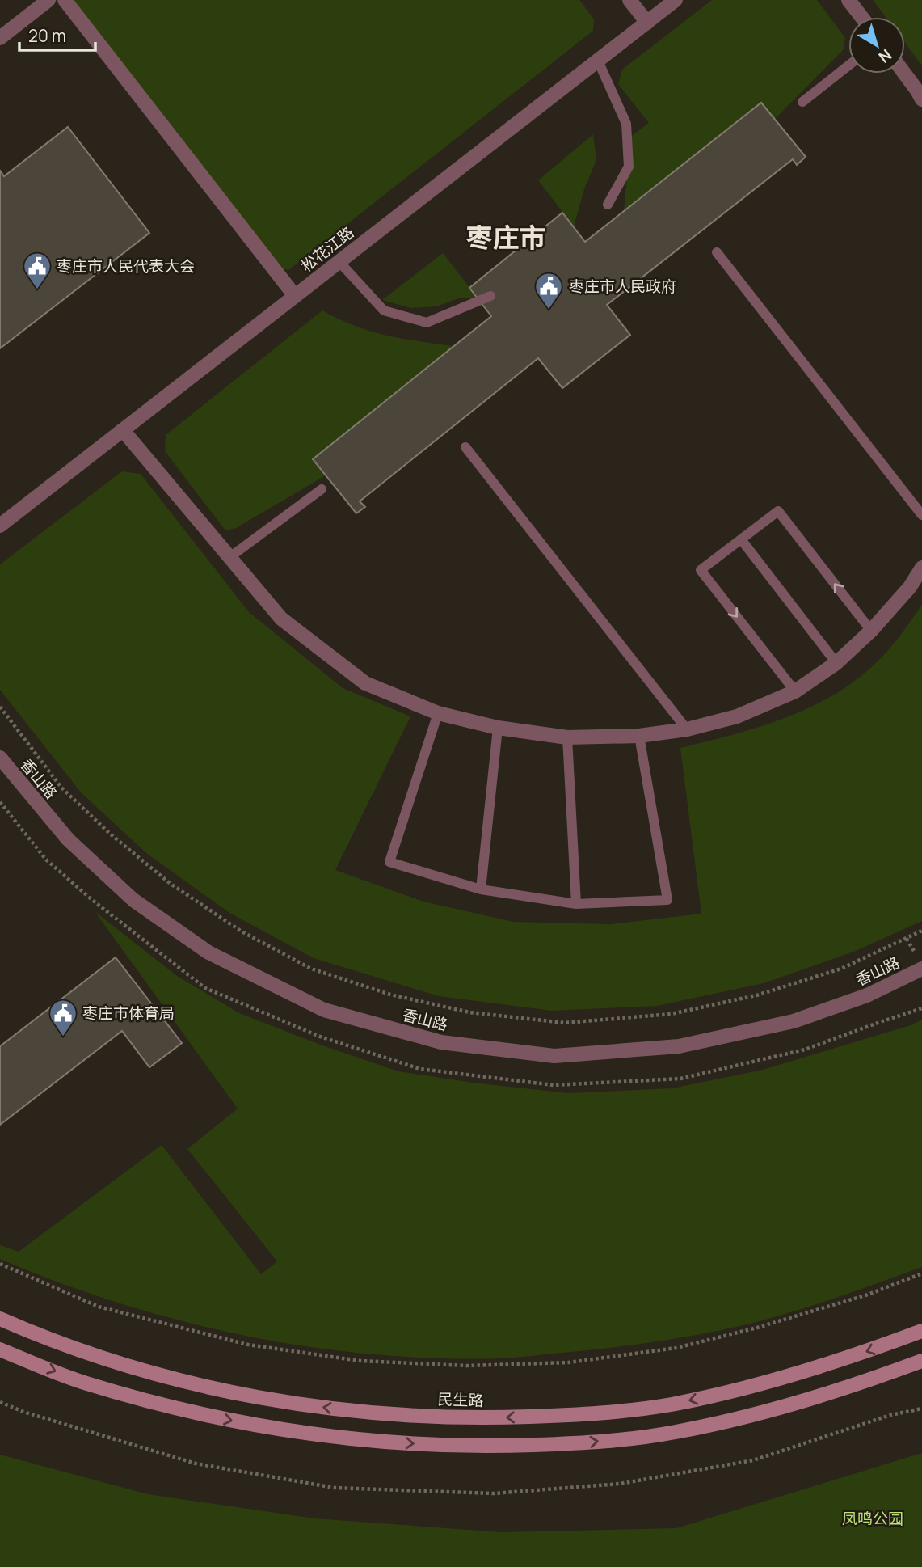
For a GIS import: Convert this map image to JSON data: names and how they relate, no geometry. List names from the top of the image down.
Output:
{
  "streets": {
    "main road": ["民生路"],
    "street": ["松花江路", "香山路"]
  },
  "districts": ["枣庄市"],
  "parks": ["凤鸣公园"],
  "places": {
    "public building": ["枣庄市人民代表大会", "枣庄市人民政府", "枣庄市体育局"]
  },
  "scale_bar": "20 m",
  "north": "bottom right"
}
